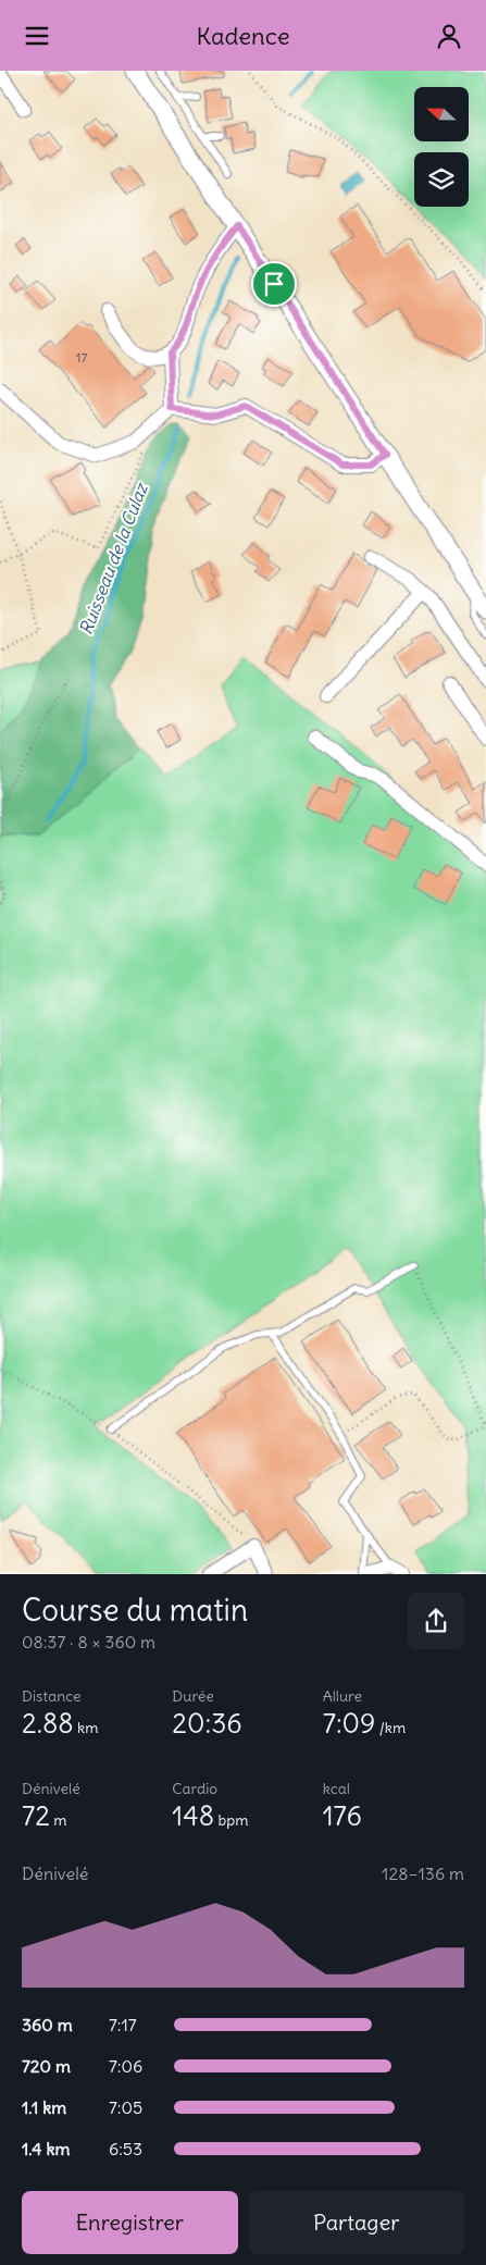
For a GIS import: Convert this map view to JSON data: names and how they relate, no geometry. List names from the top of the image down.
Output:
{
  "water": ["Ruisseau de la Culaz"],
  "house_numbers": ["17"],
  "north": "left",
  "page": {
    "header": "Kadence",
    "heading": ["Course du matin", "08:37 · 8 × 360 m"],
    "stats": [
      ["Distance", "2.88 km"],
      ["Durée", "20:36"],
      ["Allure", "7:09 /km"],
      ["Dénivelé", "72 m"],
      ["Cardio", "148 bpm"],
      ["kcal", "176"]
    ],
    "chart": ["Dénivelé", "128–136 m"],
    "list": [
      {
        "name": "360 m",
        "note": "7:17"
      },
      {
        "name": "720 m",
        "note": "7:06"
      },
      {
        "name": "1.1 km",
        "note": "7:05"
      },
      {
        "name": "1.4 km",
        "note": "6:53"
      }
    ],
    "buttons": ["Enregistrer", "Partager"]
  }
}
